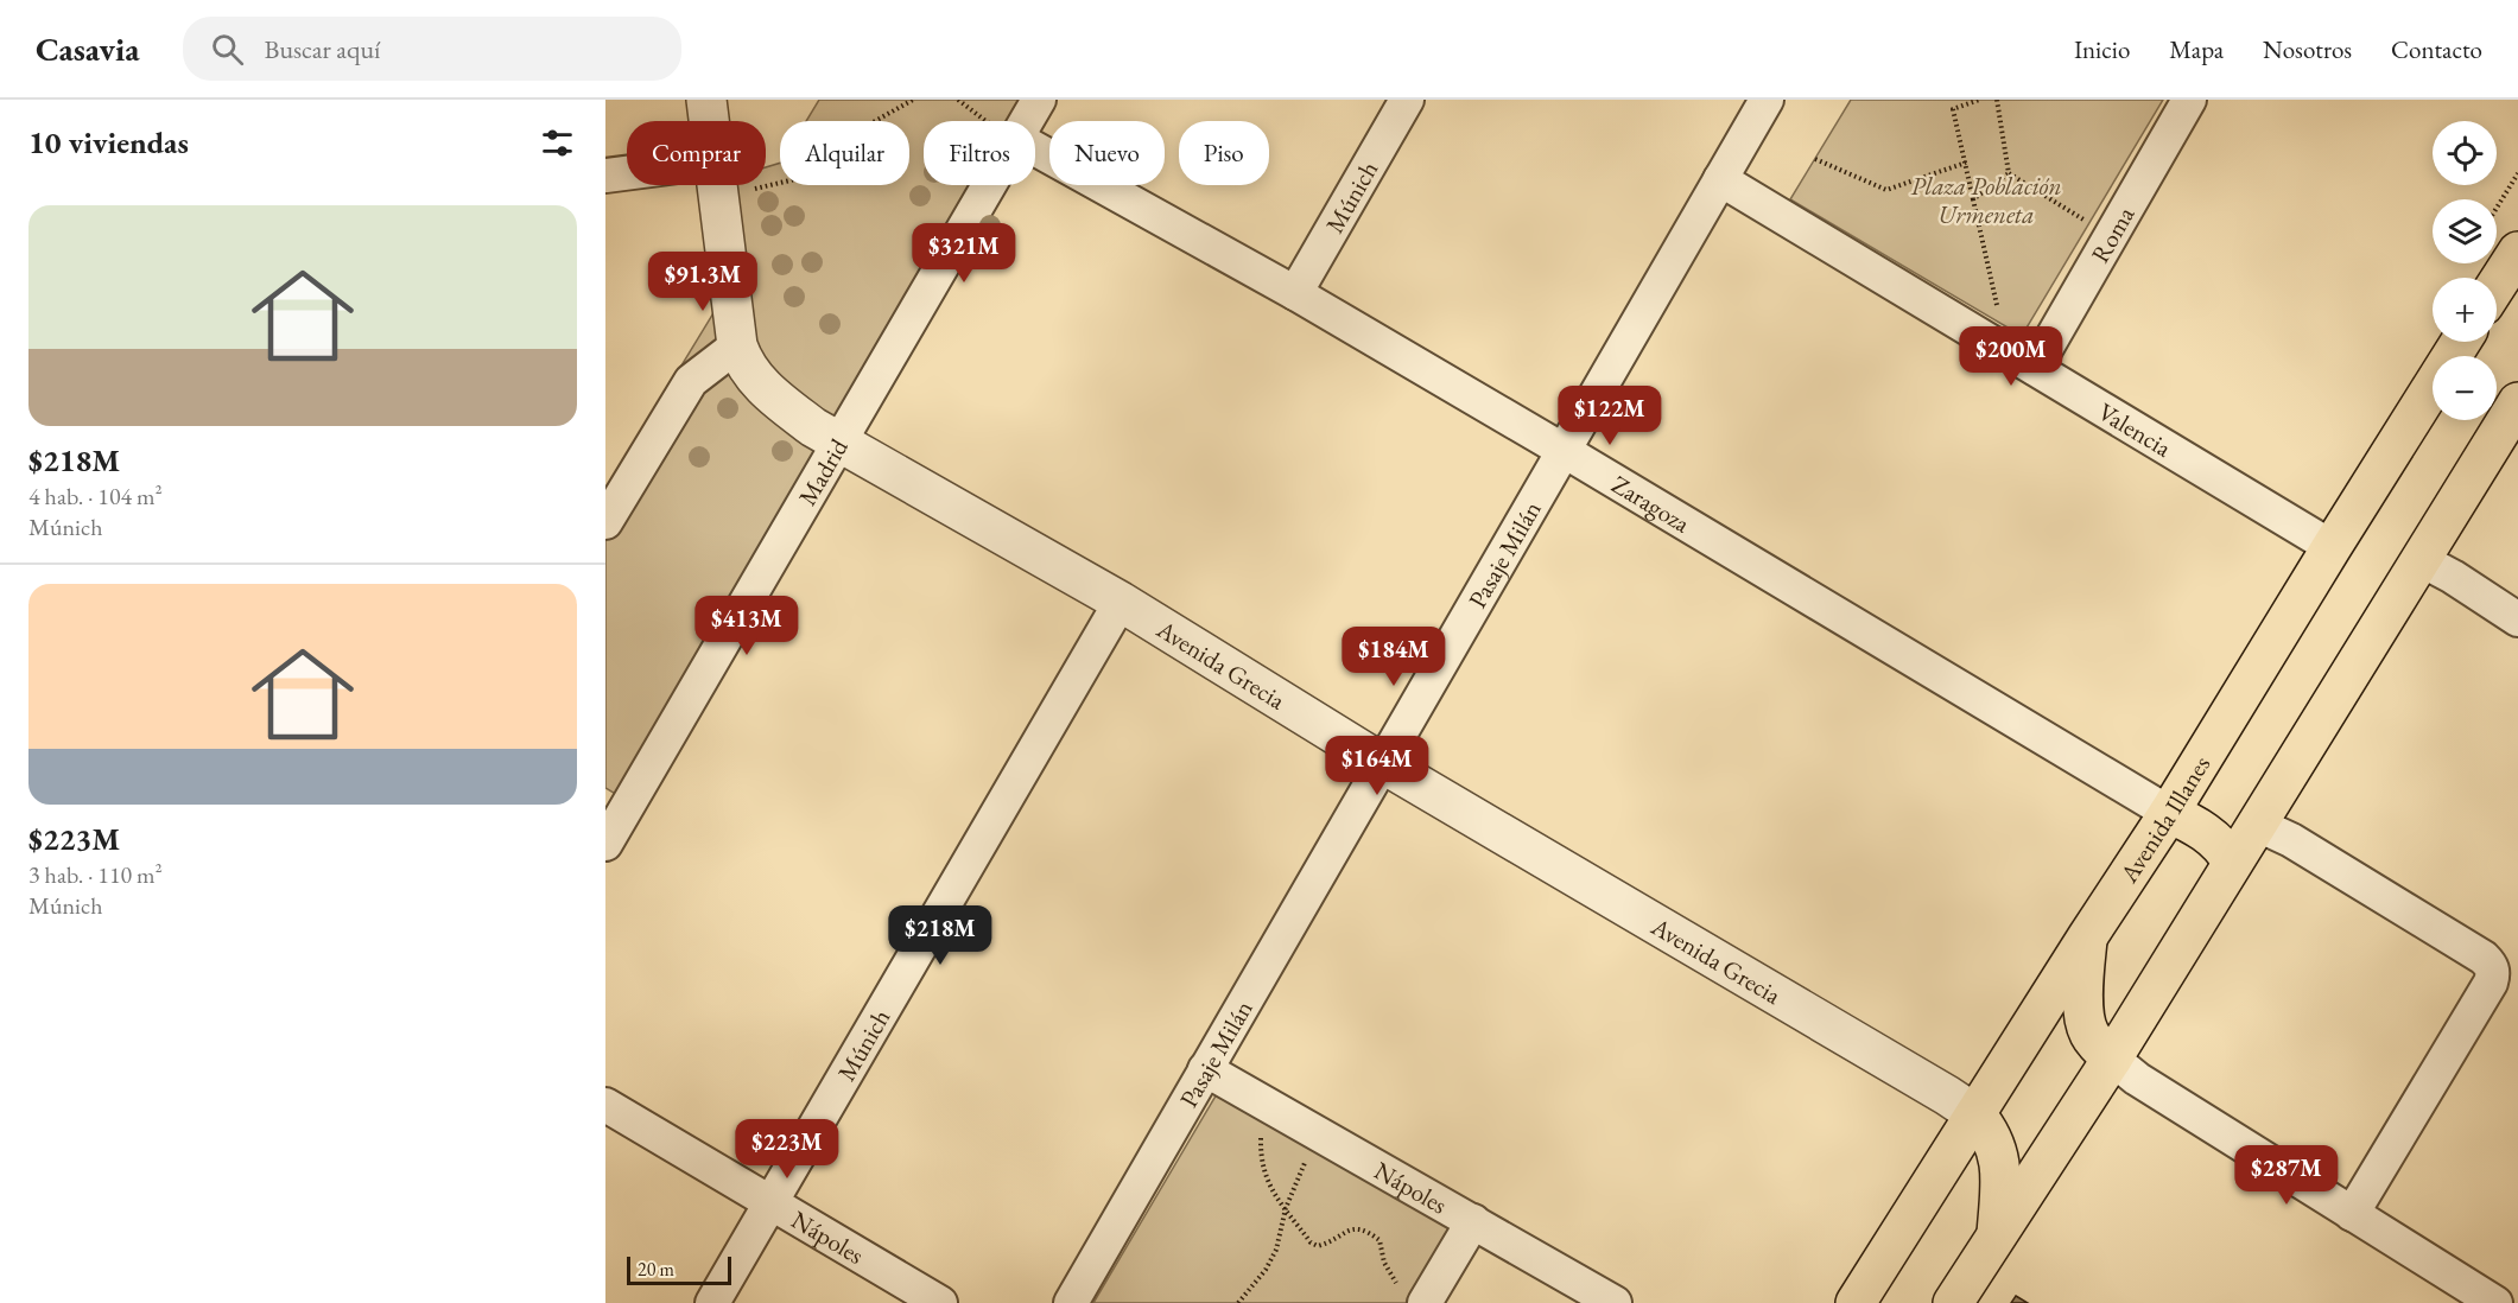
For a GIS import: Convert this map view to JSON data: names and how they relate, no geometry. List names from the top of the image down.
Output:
{
  "streets": {
    "main road": ["Avenida Illanes"],
    "street": [
      "Múnich",
      "Roma",
      "Valencia",
      "Madrid",
      "Zaragoza",
      "Pasaje Milán",
      "Avenida Grecia",
      "Nápoles"
    ]
  },
  "crossings": [
    ["Múnich", "Zaragoza"],
    ["Múnich", "Avenida Grecia"],
    ["Múnich", "Nápoles"],
    ["Roma", "Valencia"],
    ["Valencia", "Pasaje Milán"],
    ["Valencia", "Avenida Illanes"],
    ["Madrid", "Avenida Grecia"],
    ["Zaragoza", "Pasaje Milán"],
    ["Zaragoza", "Avenida Illanes"],
    ["Pasaje Milán", "Avenida Grecia"],
    ["Pasaje Milán", "Nápoles"],
    ["Avenida Grecia", "Avenida Illanes"]
  ],
  "parks": ["Plaza Población Urmeneta"],
  "scale_bar": "20 m",
  "page": {
    "header": "Casavia",
    "search": "Buscar aquí",
    "nav": [
      "Inicio",
      "Mapa",
      "Nosotros",
      "Contacto"
    ],
    "heading": "10 viviendas",
    "map_buttons": ["+", "−"],
    "chip": [
      "Comprar",
      "Alquilar",
      "Filtros",
      "Nuevo",
      "Piso"
    ],
    "list": [
      {
        "name": "$218M",
        "note": "4 hab. · 104 m² · Múnich"
      },
      {
        "name": "$223M",
        "note": "3 hab. · 110 m² · Múnich"
      }
    ],
    "price": [
      "$321M",
      "$91.3M",
      "$200M",
      "$122M",
      "$413M",
      "$184M",
      "$164M",
      "$218M",
      "$223M",
      "$287M"
    ],
    "scale": "20 m"
  }
}
